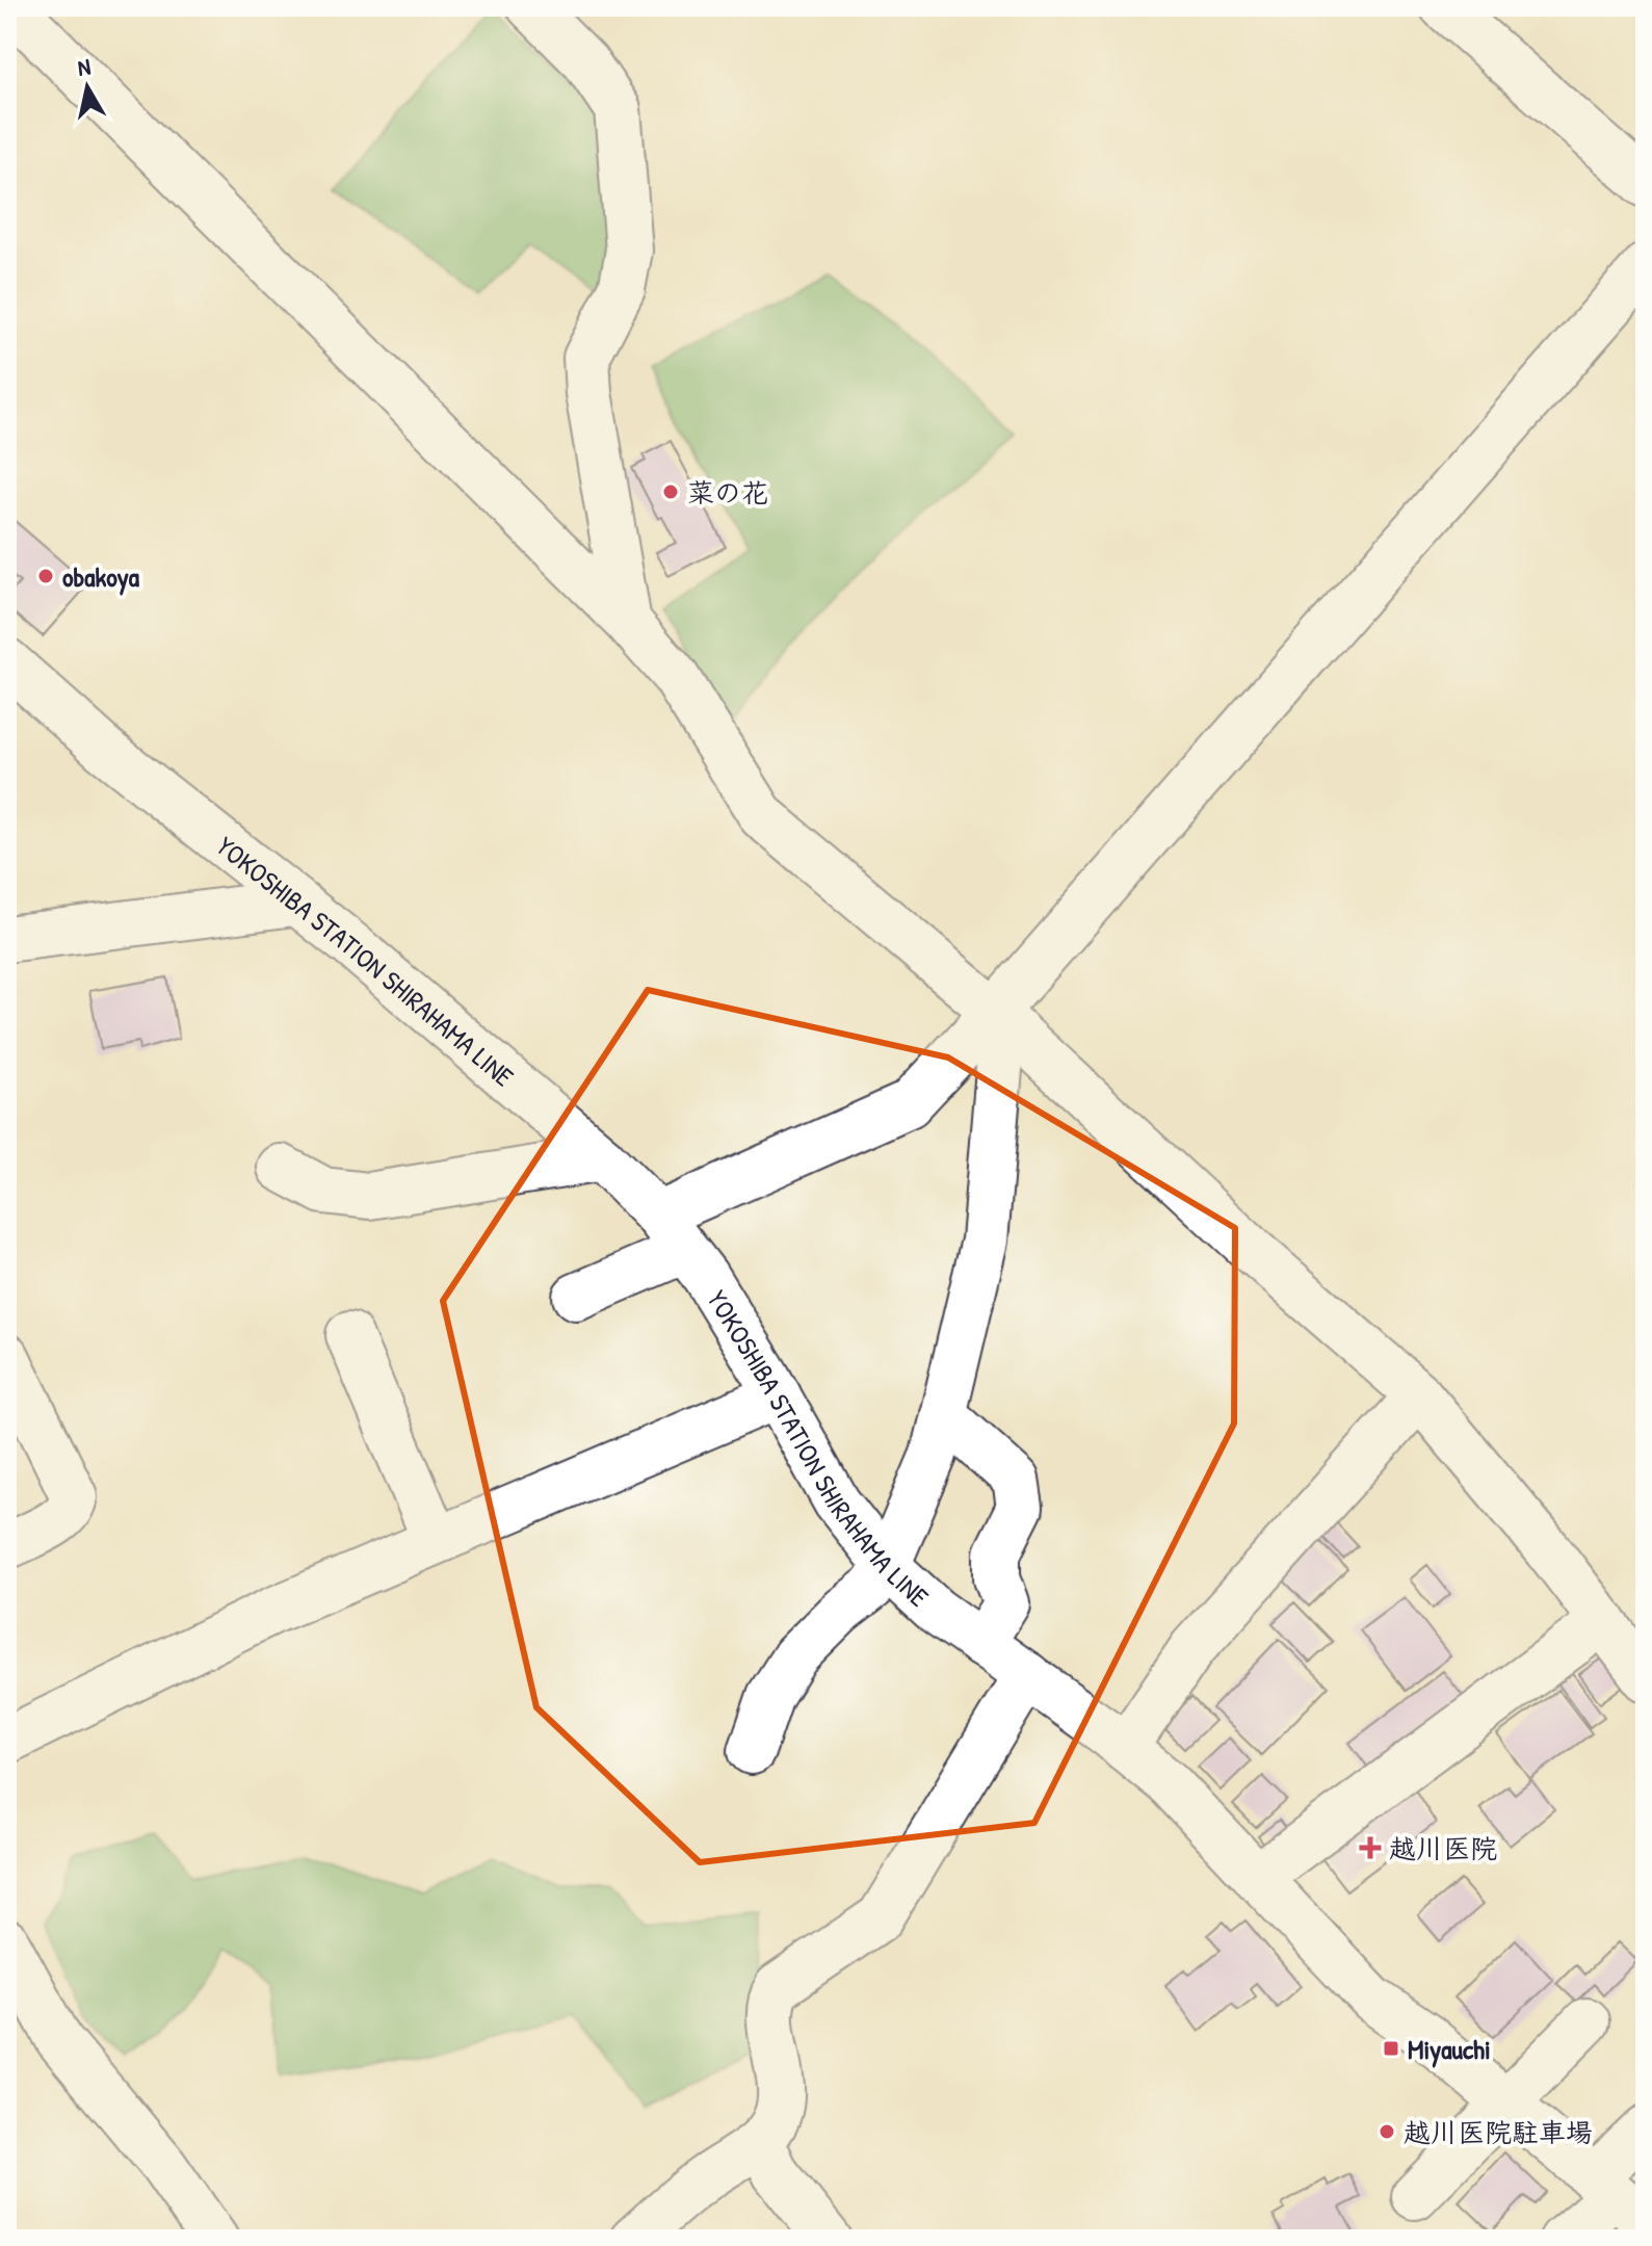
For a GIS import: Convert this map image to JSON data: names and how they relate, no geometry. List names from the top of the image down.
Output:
{
  "streets": {
    "street": ["YOKOSHIBA STATION SHIRAHAMA LINE"]
  },
  "places": {
    "other": ["菜の花", "obakoya", "越川医院駐車場"],
    "health": ["越川医院"],
    "transit": ["Miyauchi"]
  },
  "north": "top"
}
